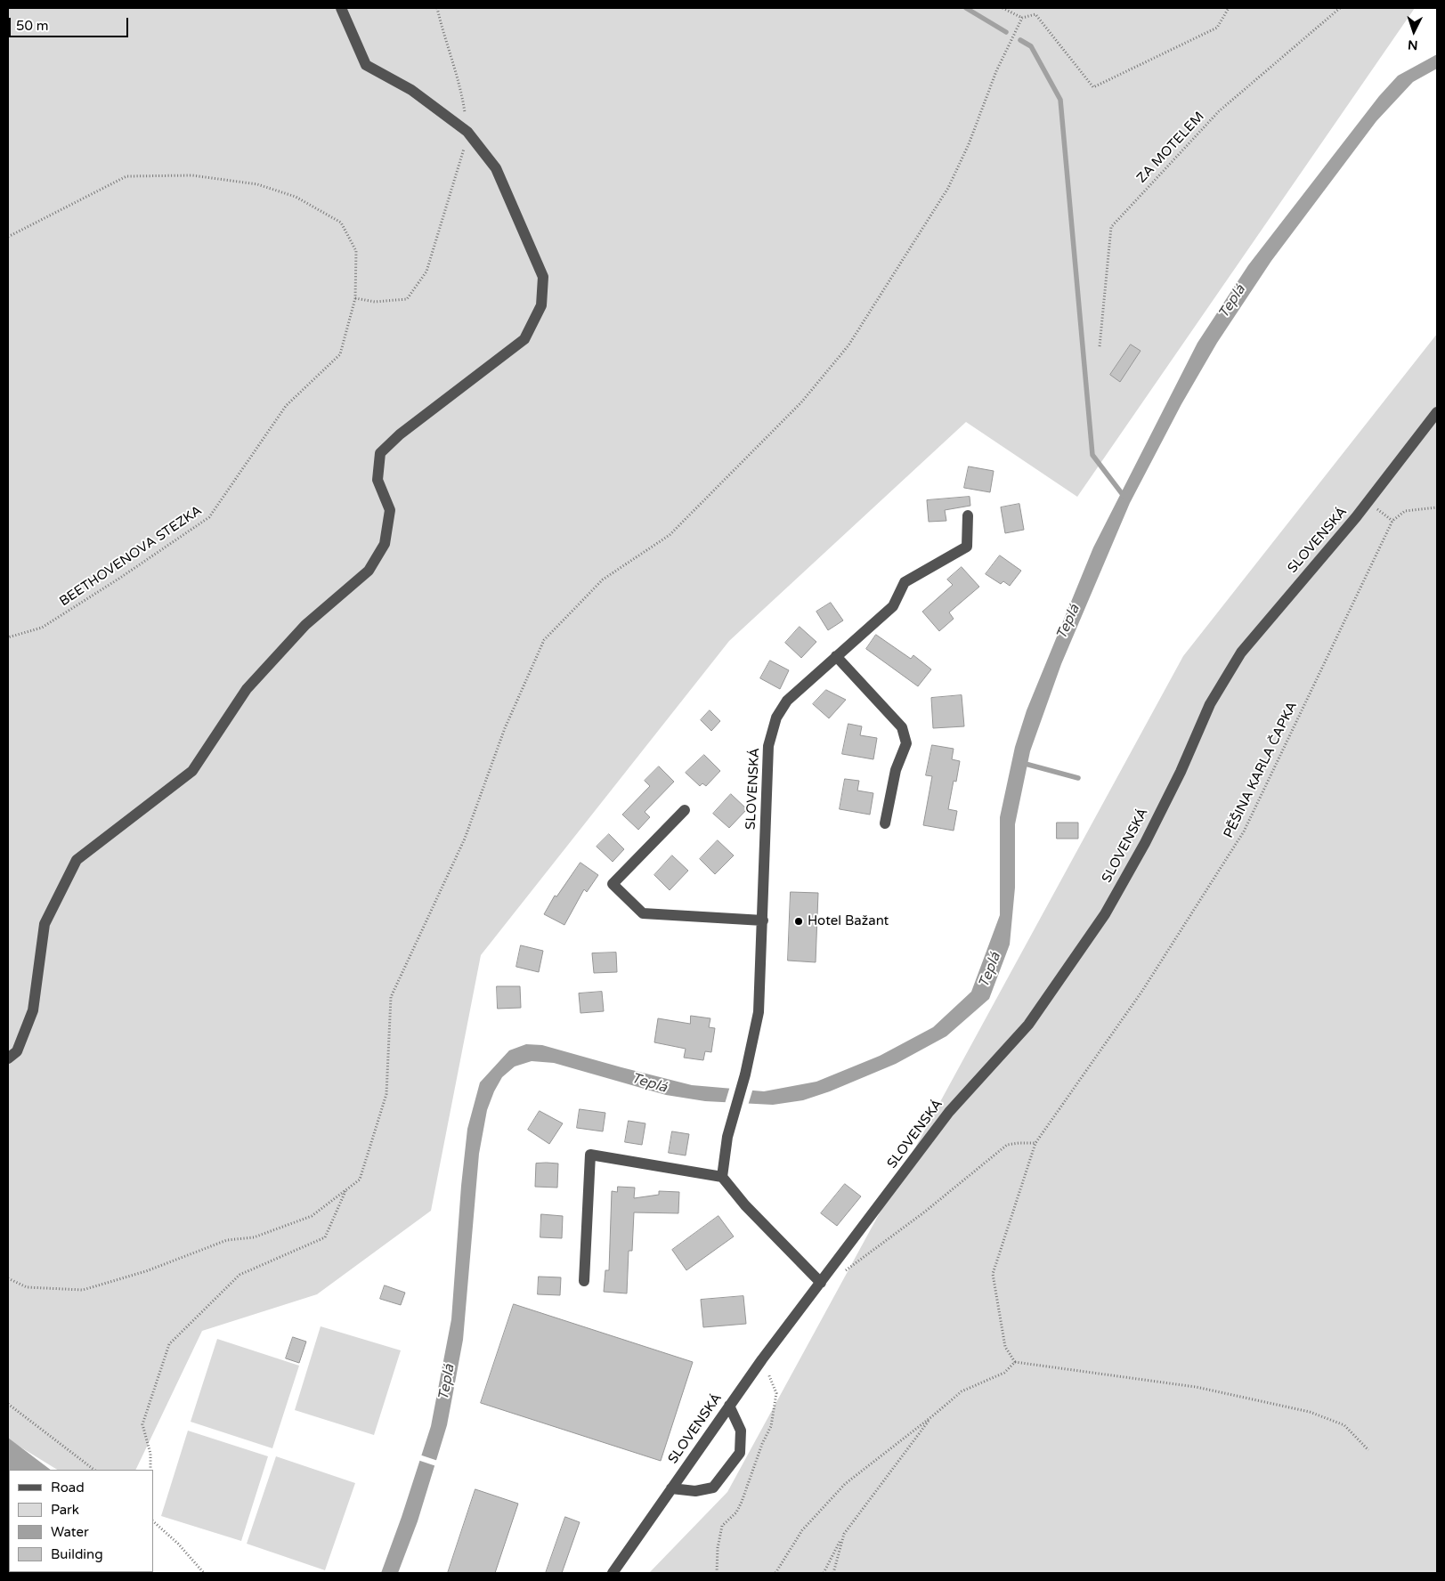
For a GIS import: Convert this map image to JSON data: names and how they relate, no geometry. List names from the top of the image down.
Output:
{
  "streets": {
    "street": ["SLOVENSKÁ"],
    "path": ["ZA MOTELEM", "BEETHOVENOVA STEZKA", "PĚŠINA KARLA ČAPKA"]
  },
  "water": ["Teplá"],
  "places": ["Hotel Bažant"],
  "legend": [
    "Road",
    "Park",
    "Water",
    "Building"
  ],
  "scale_bar": "50 m",
  "north": "bottom"
}
